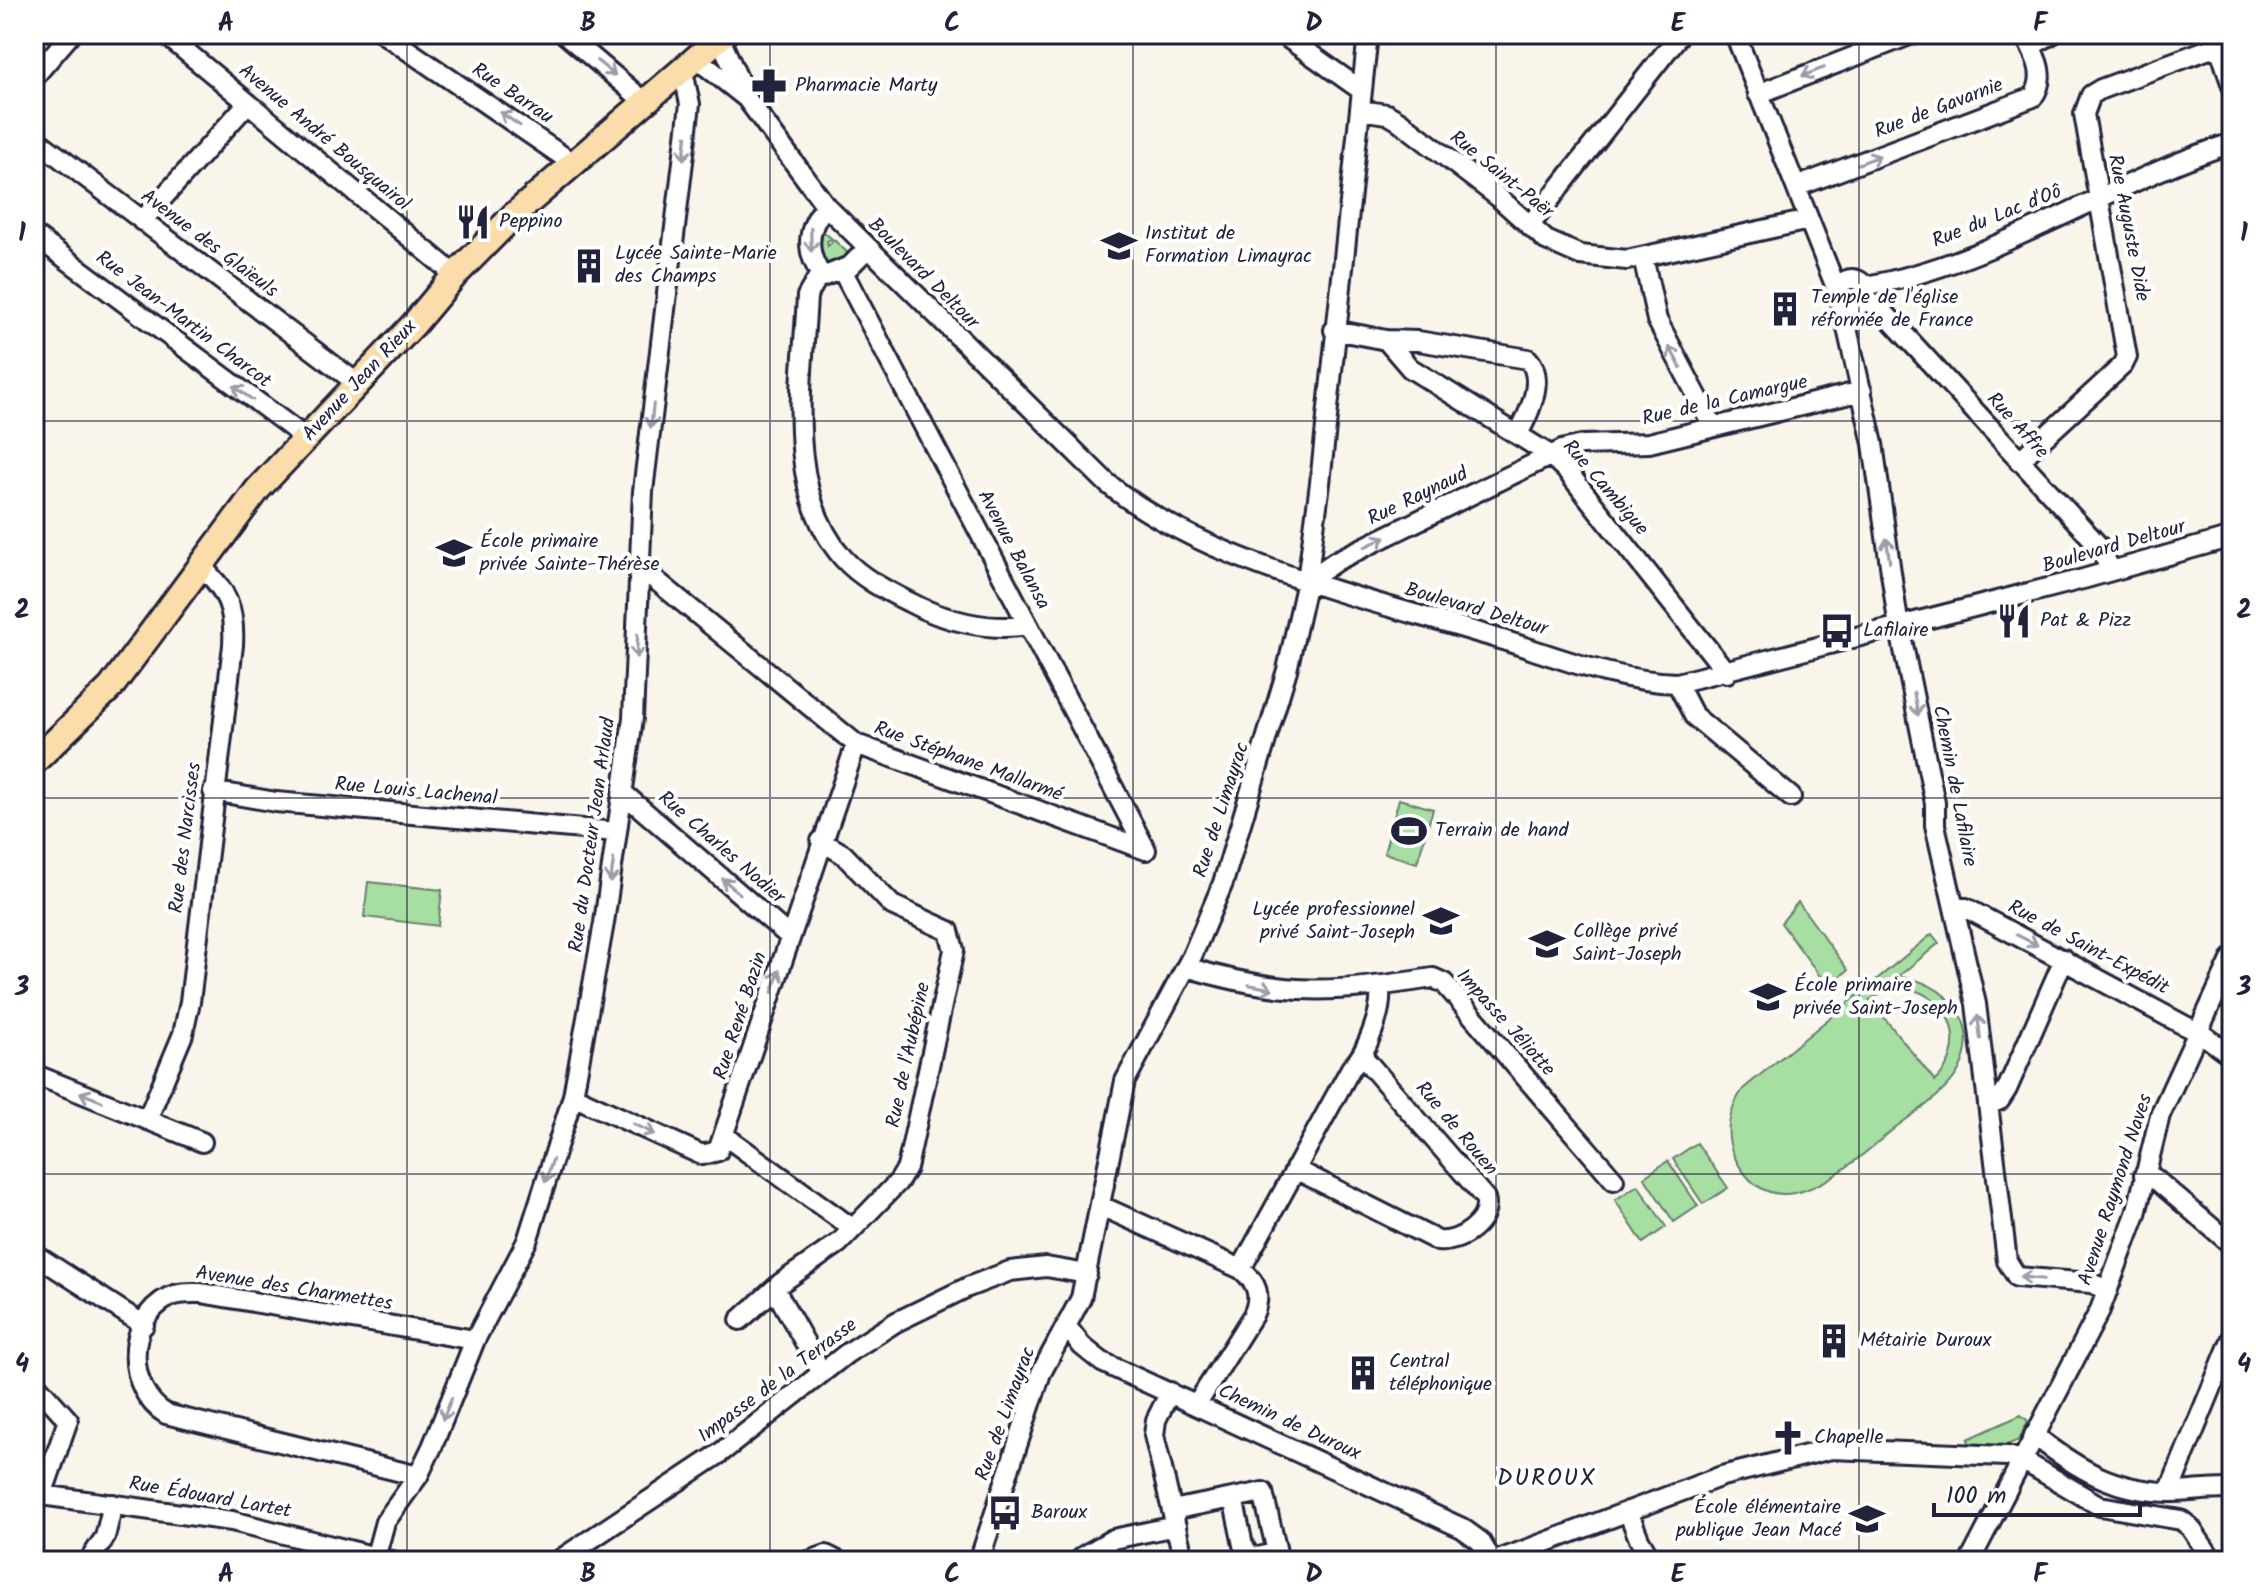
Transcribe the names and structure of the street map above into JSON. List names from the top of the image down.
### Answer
{
  "streets": {
    "main road": ["Avenue Jean Rieux"],
    "street": [
      "Rue Barrau",
      "Rue de Gavarnie",
      "Avenue André Bousquairol",
      "Rue Saint-Paër",
      "Rue du Lac d'Oô",
      "Rue Auguste Dide",
      "Avenue des Glaïeuls",
      "Boulevard Deltour",
      "Rue Jean-Martin Charcot",
      "Rue de la Camargue",
      "Rue Affre",
      "Rue Cambigue",
      "Rue Raynaud",
      "Avenue Balansa",
      "Rue Stéphane Mallarmé",
      "Chemin de Lafilaire",
      "Rue Louis Lachenal",
      "Rue de Limayrac",
      "Rue du Docteur Jean Arlaud",
      "Rue des Narcisses",
      "Rue Charles Nodier",
      "Rue de Saint-Expédit",
      "Rue René Bazin",
      "Impasse Jéliotte",
      "Rue de l'Aubépine",
      "Rue de Rouen",
      "Avenue Raymond Naves",
      "Avenue des Charmettes",
      "Impasse de la Terrasse",
      "Chemin de Duroux",
      "Rue Édouard Lartet"
    ]
  },
  "crossings": [
    ["Rue Barrau", "Avenue Jean Rieux"],
    ["Avenue André Bousquairol", "Avenue Jean Rieux"],
    ["Rue Saint-Paër", "Rue de Limayrac"],
    ["Rue du Lac d'Oô", "Rue Auguste Dide"],
    ["Rue du Lac d'Oô", "Rue Affre"],
    ["Rue du Lac d'Oô", "Chemin de Lafilaire"],
    ["Rue Auguste Dide", "Rue Affre"],
    ["Avenue des Glaïeuls", "Avenue Jean Rieux"],
    ["Boulevard Deltour", "Avenue Jean Rieux"],
    ["Boulevard Deltour", "Rue Affre"],
    ["Boulevard Deltour", "Rue Cambigue"],
    ["Boulevard Deltour", "Rue Raynaud"],
    ["Boulevard Deltour", "Chemin de Lafilaire"],
    ["Boulevard Deltour", "Rue de Limayrac"],
    ["Boulevard Deltour", "Rue du Docteur Jean Arlaud"],
    ["Rue Jean-Martin Charcot", "Avenue Jean Rieux"],
    ["Avenue Jean Rieux", "Rue du Docteur Jean Arlaud"],
    ["Avenue Jean Rieux", "Rue des Narcisses"],
    ["Rue de la Camargue", "Rue Cambigue"],
    ["Rue de la Camargue", "Rue Raynaud"],
    ["Rue de la Camargue", "Chemin de Lafilaire"],
    ["Rue Affre", "Chemin de Lafilaire"],
    ["Rue Cambigue", "Rue Raynaud"],
    ["Rue Raynaud", "Rue de Limayrac"],
    ["Avenue Balansa", "Rue Stéphane Mallarmé"],
    ["Rue Stéphane Mallarmé", "Rue du Docteur Jean Arlaud"],
    ["Rue Stéphane Mallarmé", "Rue René Bazin"],
    ["Chemin de Lafilaire", "Rue de Saint-Expédit"],
    ["Chemin de Lafilaire", "Avenue Raymond Naves"],
    ["Rue Louis Lachenal", "Rue du Docteur Jean Arlaud"],
    ["Rue Louis Lachenal", "Rue des Narcisses"],
    ["Rue de Limayrac", "Impasse Jéliotte"],
    ["Rue de Limayrac", "Impasse de la Terrasse"],
    ["Rue de Limayrac", "Chemin de Duroux"],
    ["Rue du Docteur Jean Arlaud", "Rue Charles Nodier"],
    ["Rue du Docteur Jean Arlaud", "Avenue des Charmettes"],
    ["Rue du Docteur Jean Arlaud", "Rue Édouard Lartet"],
    ["Rue Charles Nodier", "Rue René Bazin"],
    ["Rue de Saint-Expédit", "Avenue Raymond Naves"],
    ["Rue René Bazin", "Rue de l'Aubépine"],
    ["Avenue Raymond Naves", "Chemin de Duroux"]
  ],
  "one_way": [
    "Rue Jean-Martin Charcot",
    "Rue Raynaud",
    "Rue du Docteur Jean Arlaud",
    "Rue Charles Nodier",
    "Rue de Saint-Expédit",
    "Rue René Bazin",
    "Impasse Jéliotte"
  ],
  "districts": ["DUROUX"],
  "places": {
    "pharmacy": ["Pharmacie Marty"],
    "restaurant": ["Peppino", "Pat & Pizz"],
    "school or university": [
      "Institut de Formation Limayrac",
      "École primaire privée Sainte-Thérèse",
      "Lycée professionnel privé Saint-Joseph",
      "Collège privé Saint-Joseph",
      "École primaire privée Saint-Joseph",
      "École élémentaire publique Jean Macé"
    ],
    "building": [
      "Lycée Sainte-Marie des Champs",
      "Temple de l'église réformée de France",
      "Métairie Duroux",
      "Central téléphonique"
    ],
    "bus stop": ["Lafilaire", "Baroux"],
    "sports": ["Terrain de hand"],
    "church": ["Chapelle"]
  },
  "scale_bar": "100 m",
  "grid": {
    "columns": [
      "A",
      "B",
      "C",
      "D",
      "E",
      "F"
    ],
    "rows": [
      "1",
      "2",
      "3",
      "4"
    ]
  }
}
